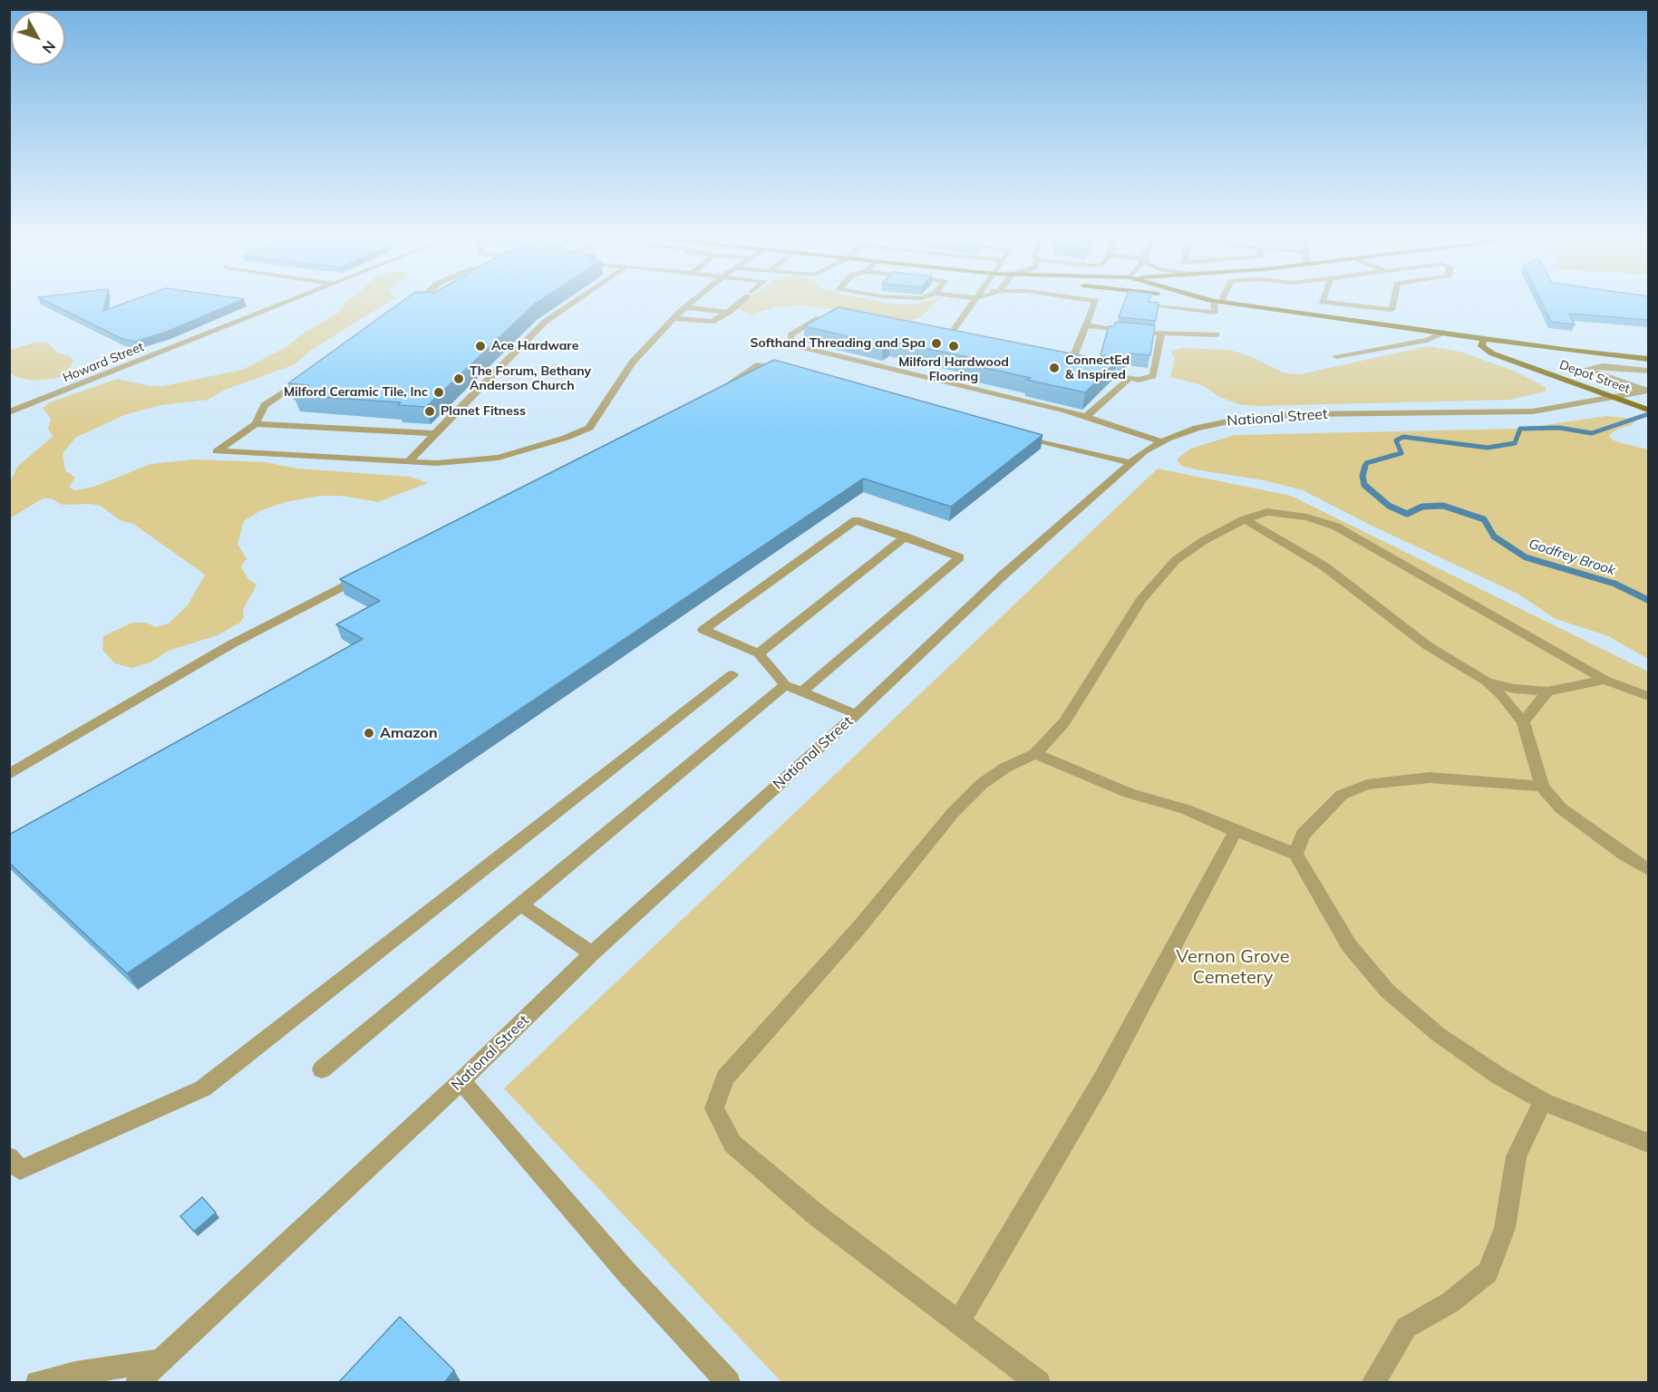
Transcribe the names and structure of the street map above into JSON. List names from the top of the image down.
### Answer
{
  "streets": {
    "main road": ["Depot Street"],
    "street": ["Howard Street", "National Street"]
  },
  "crossings": [
    ["Depot Street", "National Street"]
  ],
  "water": ["Godfrey Brook"],
  "parks": ["Vernon Grove Cemetery"],
  "places": [
    "Softhand Threading and Spa",
    "Ace Hardware",
    "Milford Hardwood Flooring",
    "ConnectEd & Inspired",
    "The Forum, Bethany Anderson Church",
    "Milford Ceramic Tile, Inc",
    "Planet Fitness",
    "Amazon"
  ],
  "north": "bottom right"
}
